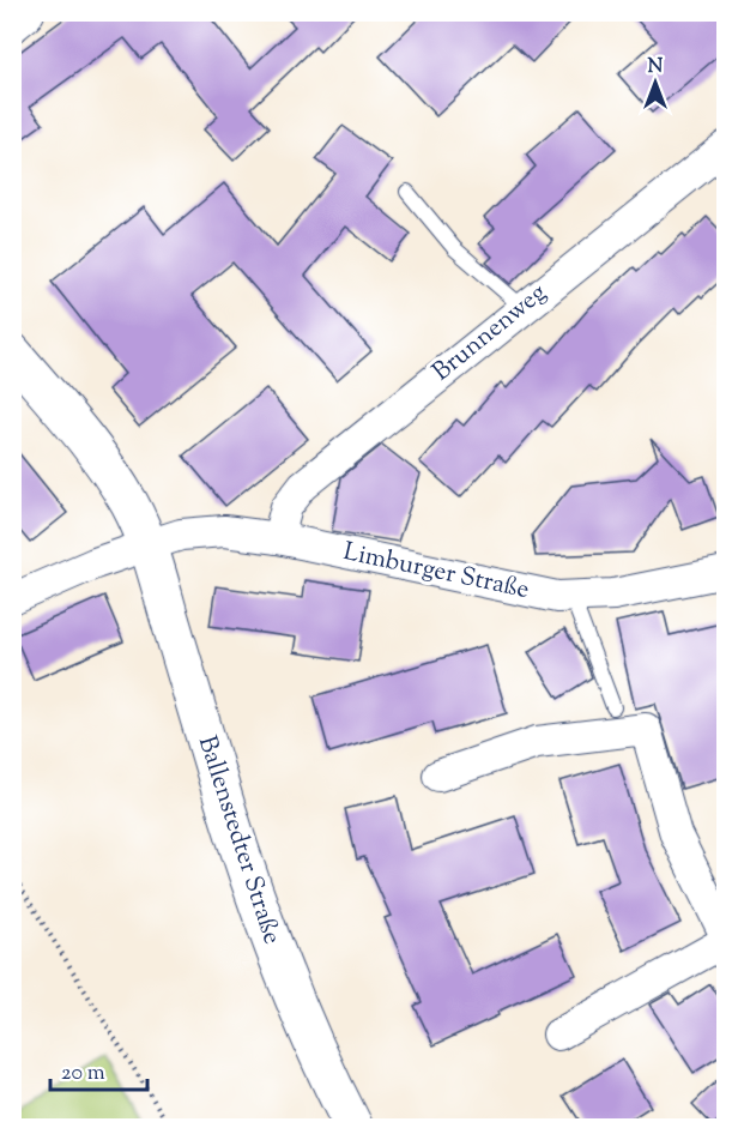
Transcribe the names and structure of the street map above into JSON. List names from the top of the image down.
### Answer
{
  "streets": {
    "street": ["Brunnenweg", "Limburger Straße", "Ballenstedter Straße"]
  },
  "crossings": [
    ["Brunnenweg", "Limburger Straße"],
    ["Limburger Straße", "Ballenstedter Straße"]
  ],
  "scale_bar": "20 m",
  "north": "top"
}
